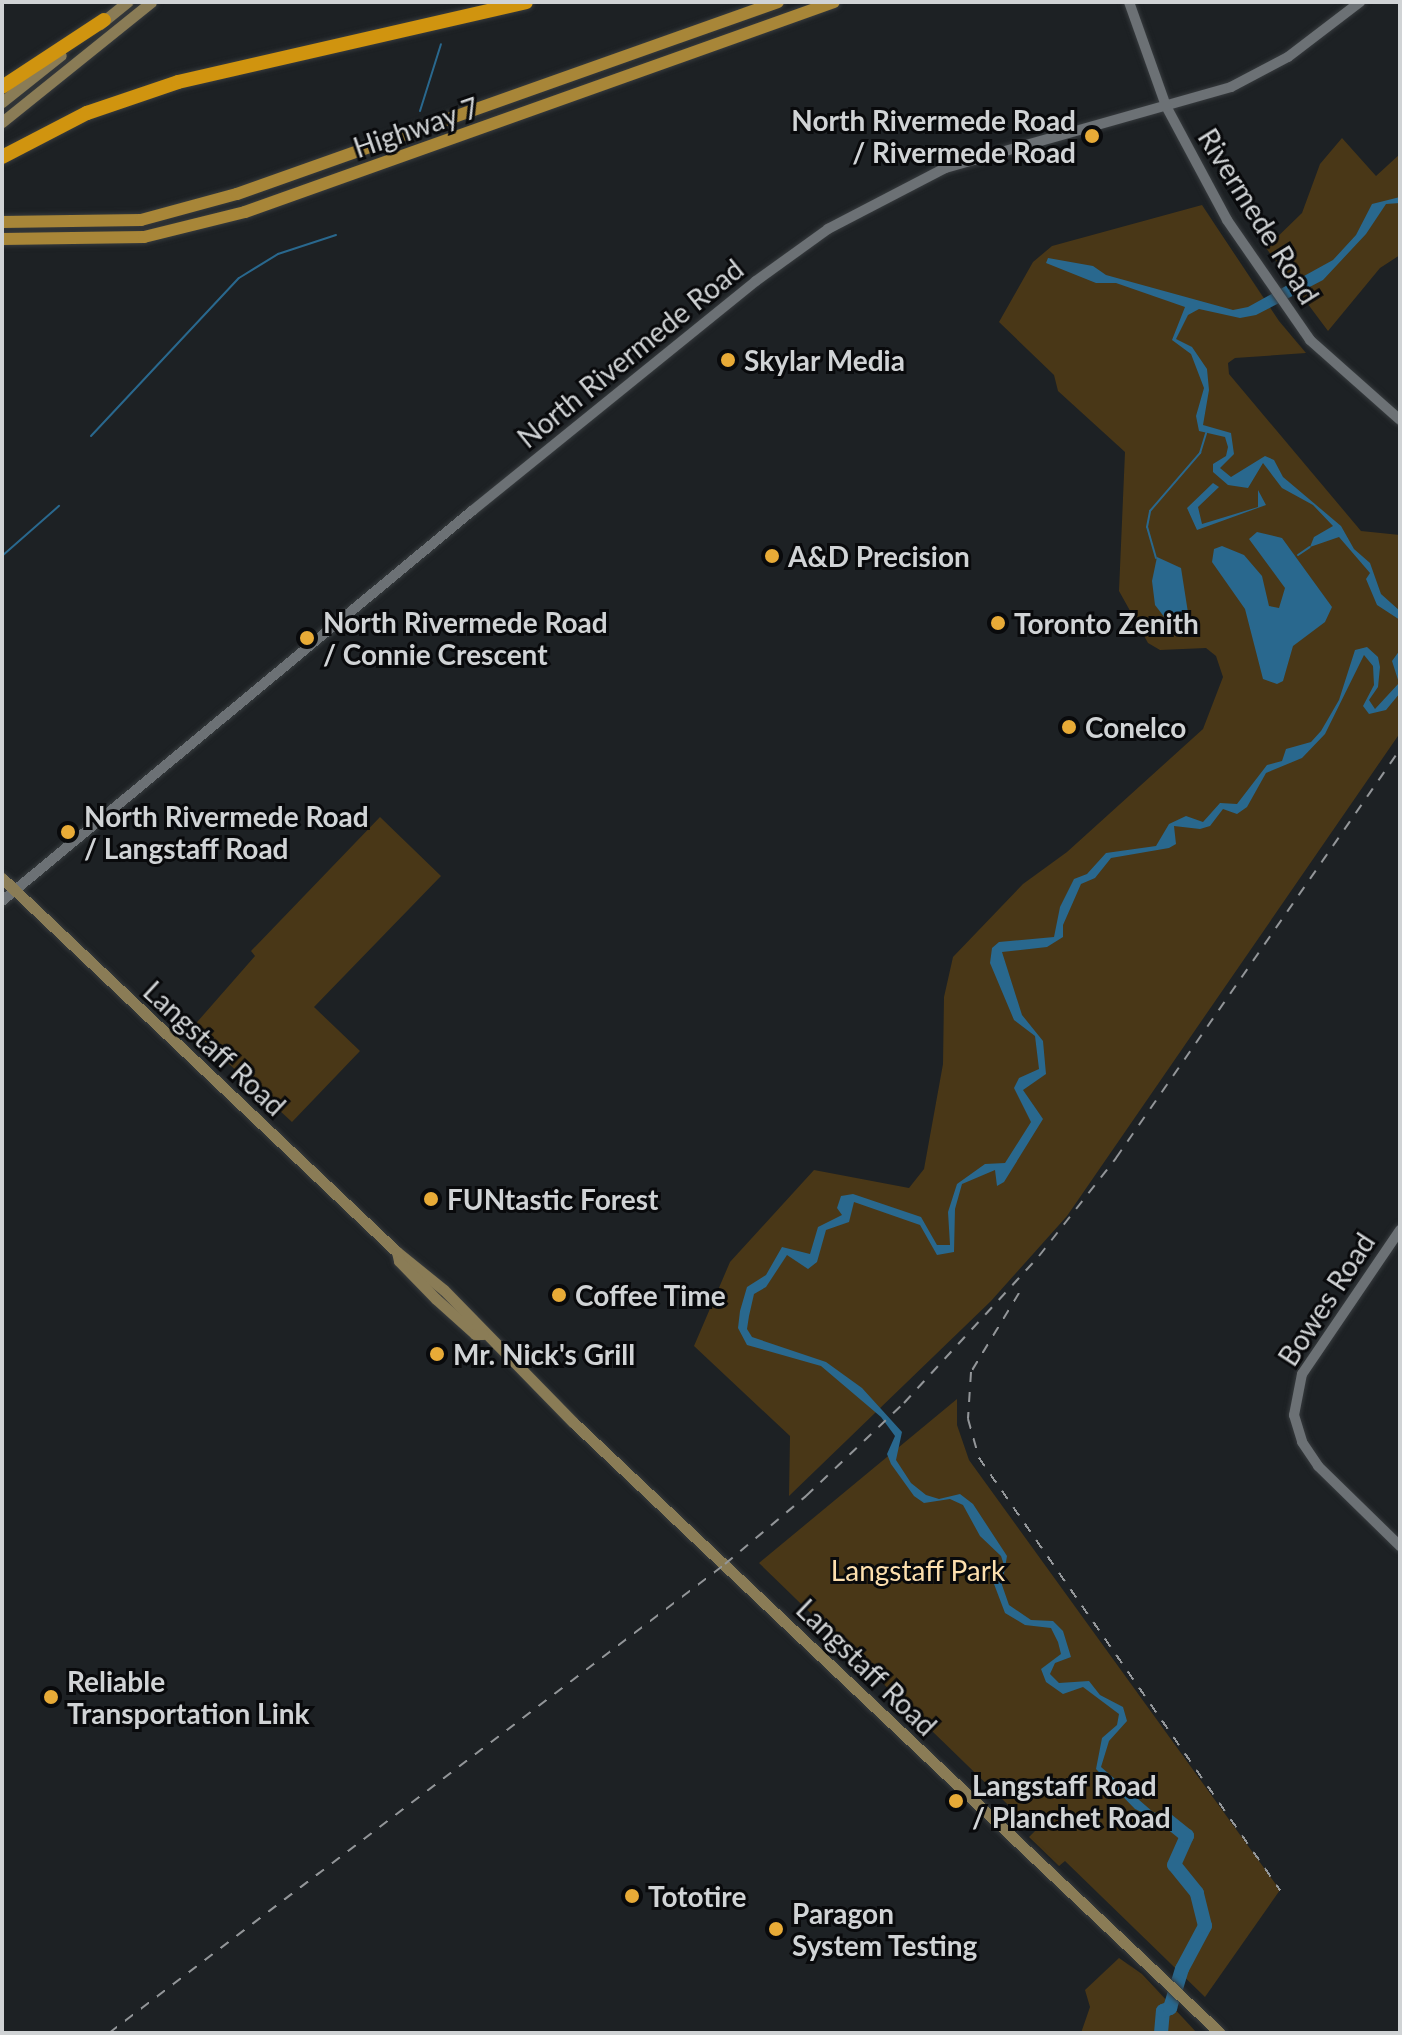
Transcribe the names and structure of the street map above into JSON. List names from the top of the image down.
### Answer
{
  "streets": {
    "main road": ["Highway 7", "Langstaff Road"],
    "street": ["Rivermede Road", "North Rivermede Road", "Bowes Road"]
  },
  "crossings": [
    ["Rivermede Road", "North Rivermede Road"],
    ["North Rivermede Road", "Langstaff Road"]
  ],
  "parks": ["Langstaff Park"],
  "places": [
    "North Rivermede Road / Rivermede Road",
    "Skylar Media",
    "A&D Precision",
    "Toronto Zenith",
    "North Rivermede Road / Connie Crescent",
    "Conelco",
    "North Rivermede Road / Langstaff Road",
    "FUNtastic Forest",
    "Coffee Time",
    "Mr. Nick's Grill",
    "Reliable Transportation Link",
    "Langstaff Road / Planchet Road",
    "Tototire",
    "Paragon System Testing"
  ]
}
